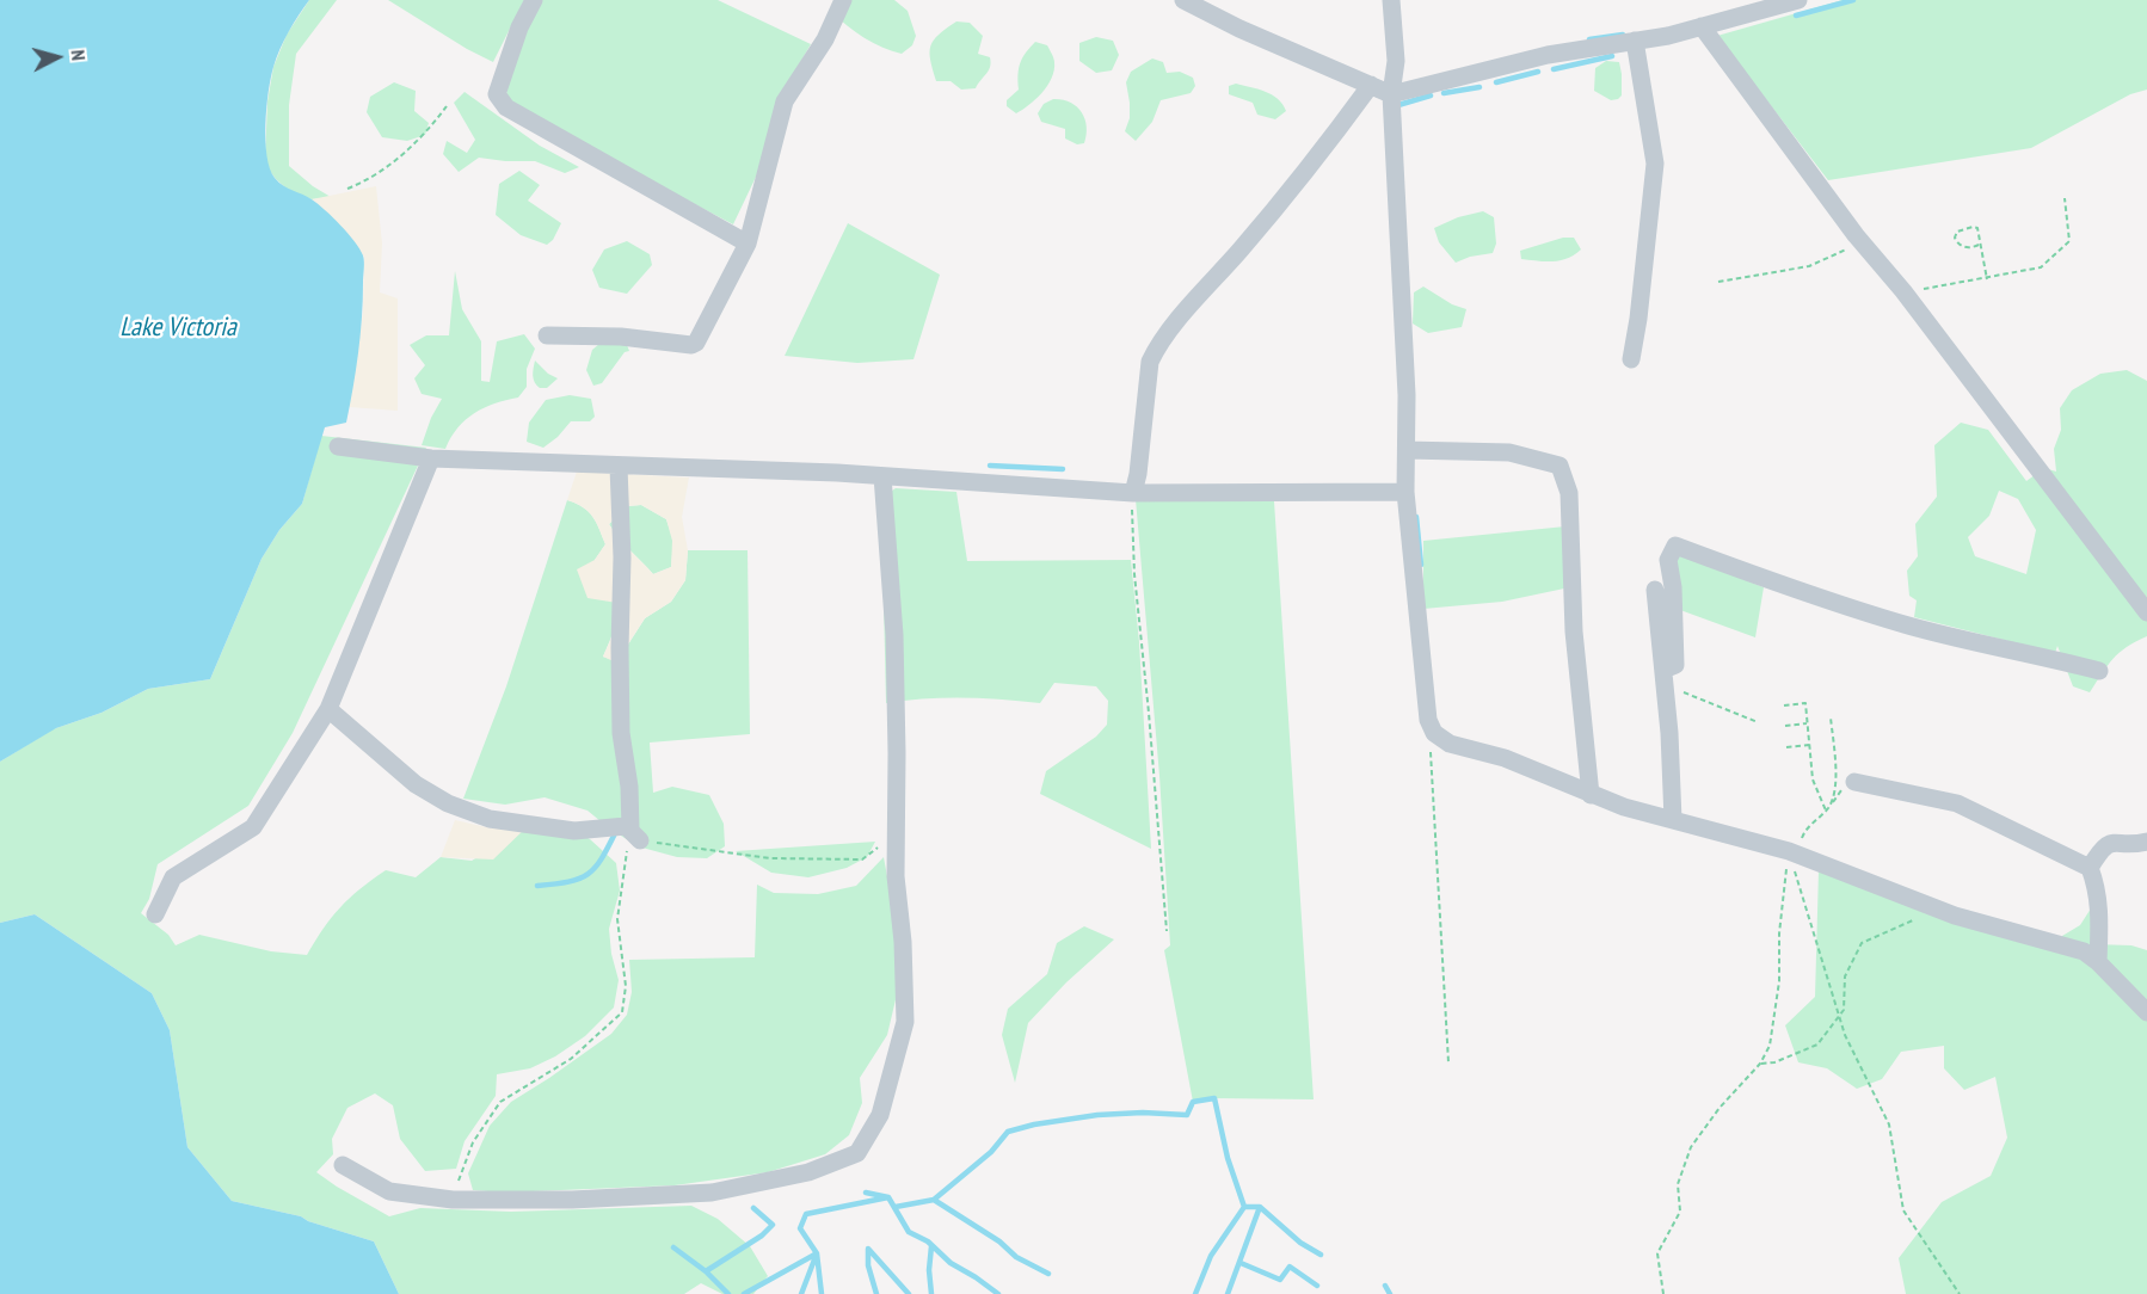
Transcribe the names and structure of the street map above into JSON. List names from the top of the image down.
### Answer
{
  "water": ["Lake Victoria"],
  "north": "right"
}
